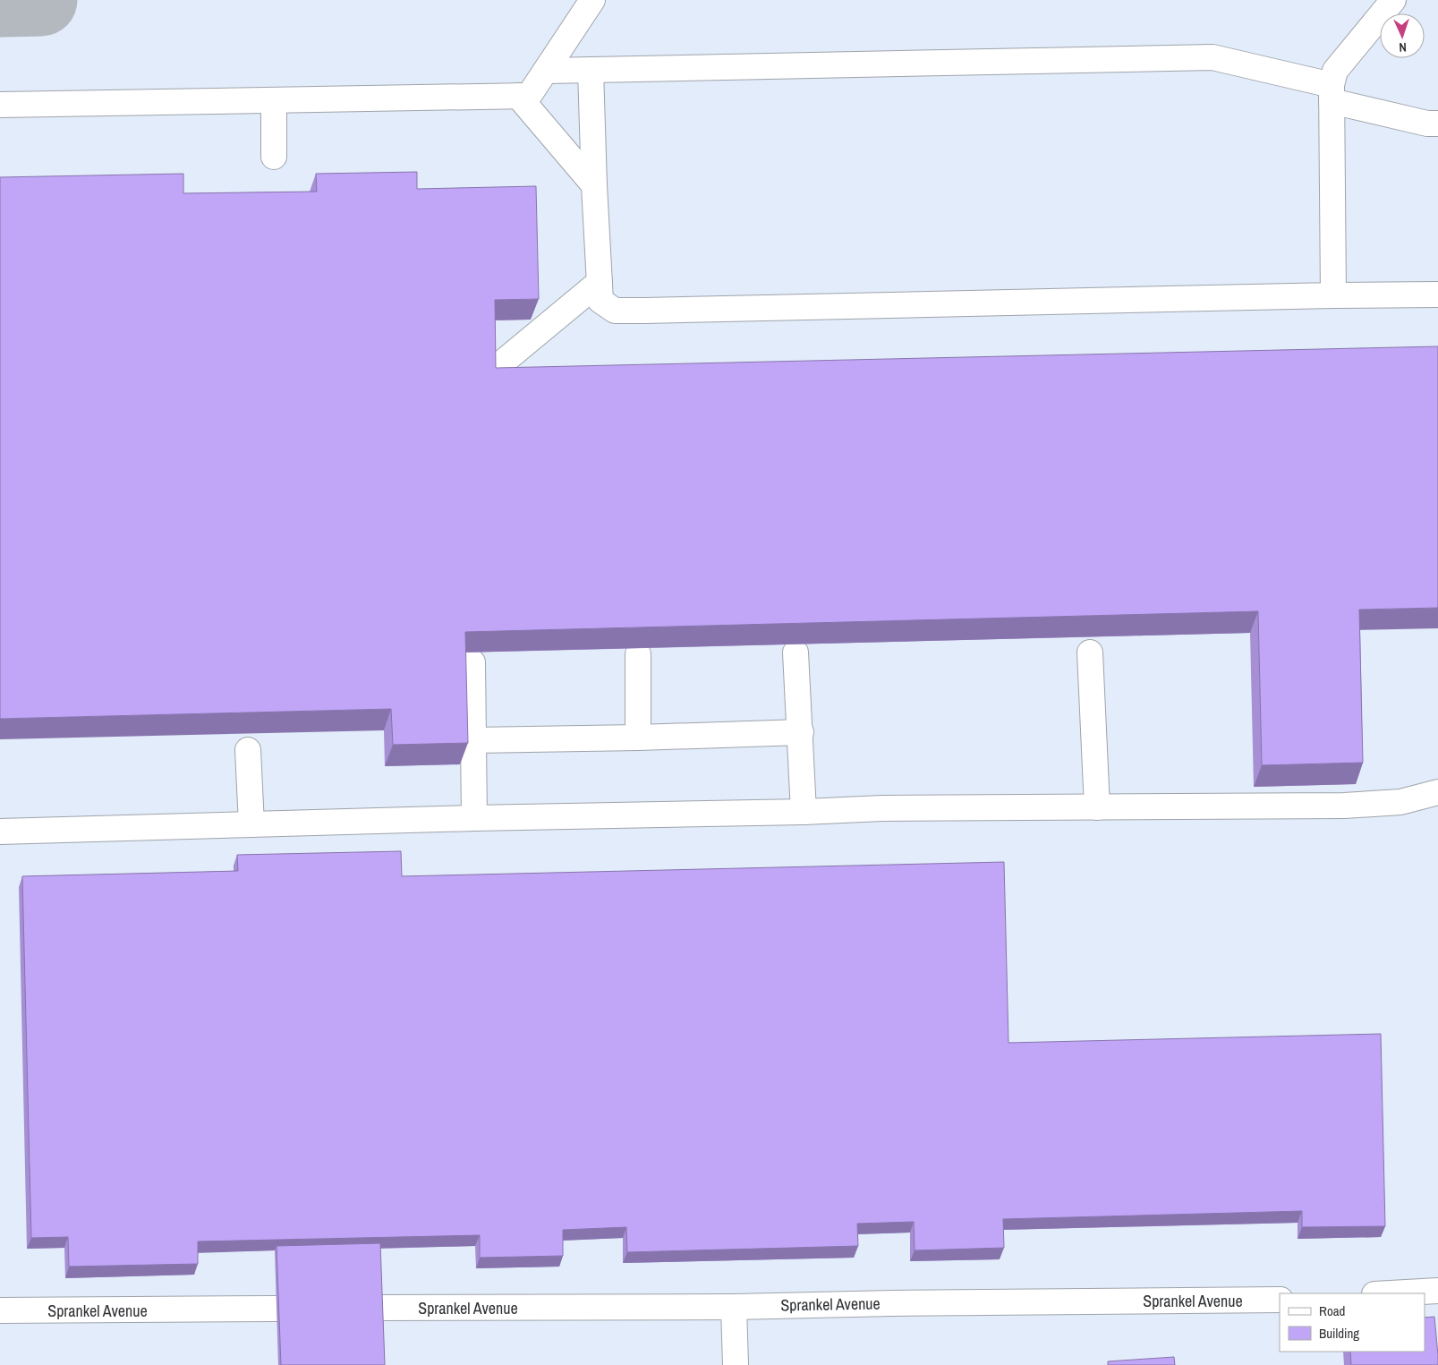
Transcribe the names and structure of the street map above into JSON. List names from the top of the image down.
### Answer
{
  "streets": {
    "street": ["Sprankel Avenue"]
  },
  "legend": ["Road", "Building"],
  "north": "bottom"
}
